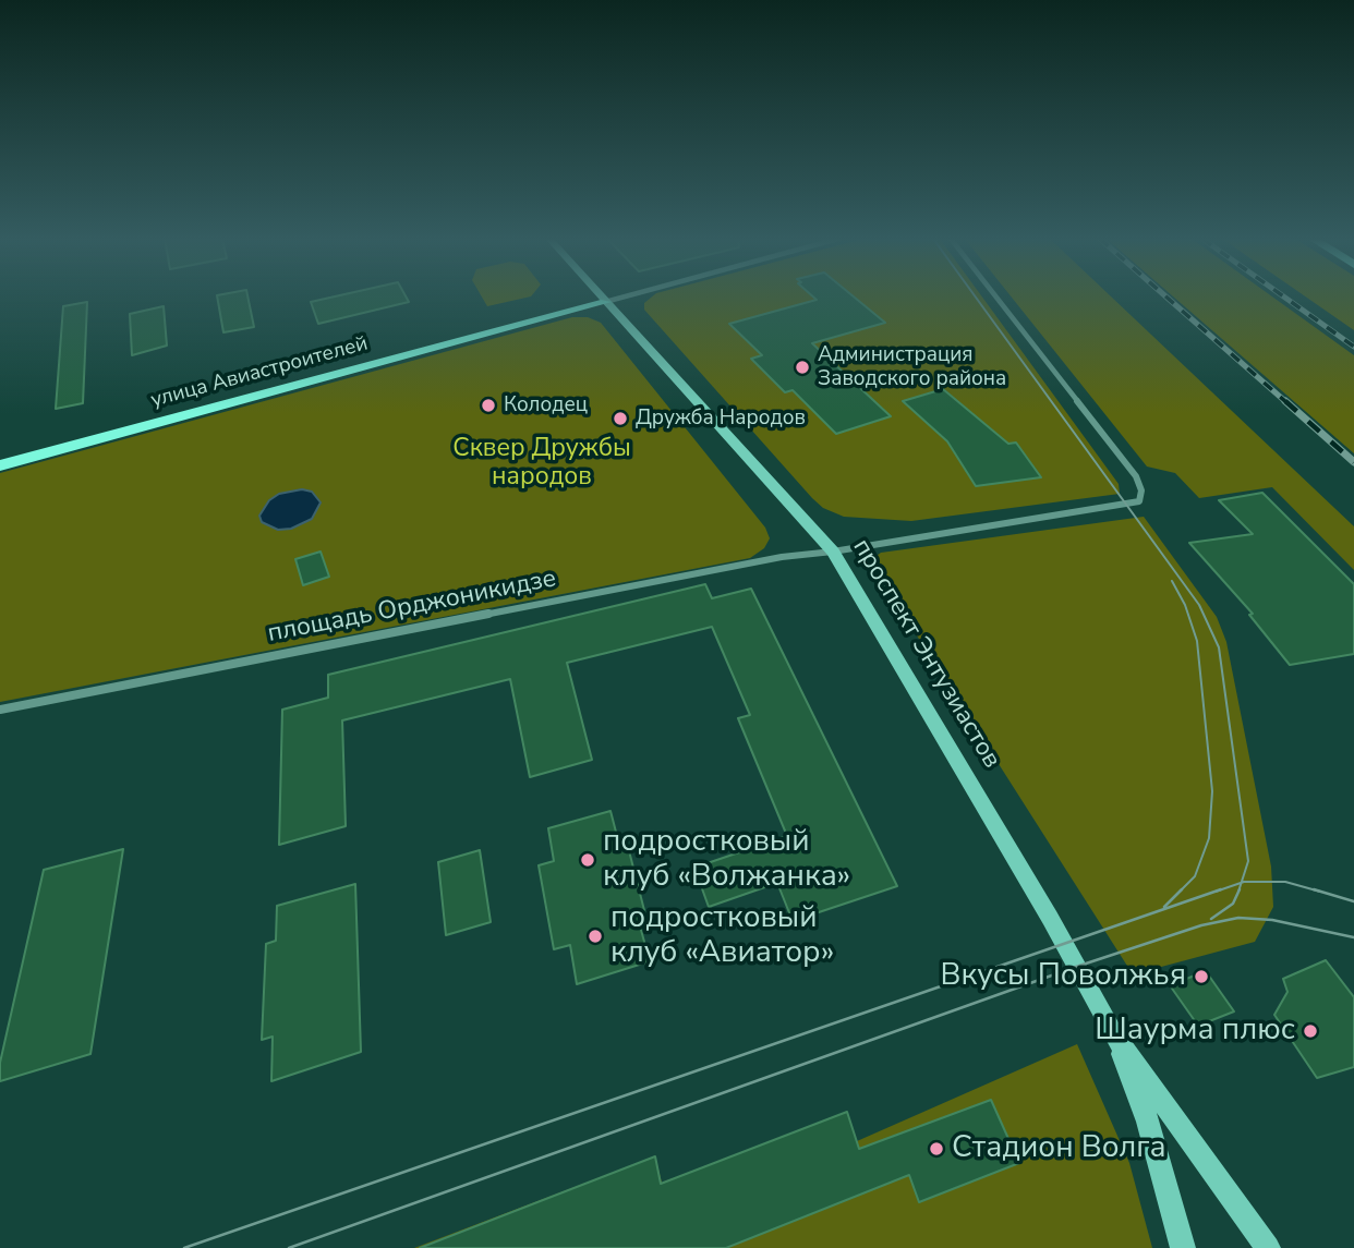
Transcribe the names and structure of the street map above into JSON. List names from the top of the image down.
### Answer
{
  "streets": {
    "main road": ["улица Авиастроителей", "проспект Энтузиастов"],
    "street": ["площадь Орджоникидзе"]
  },
  "crossings": [
    ["улица Авиастроителей", "проспект Энтузиастов"],
    ["площадь Орджоникидзе", "проспект Энтузиастов"]
  ],
  "parks": ["Сквер Дружбы народов"],
  "places": [
    "Администрация Заводского района",
    "Колодец",
    "Дружба Народов",
    "подростковый клуб «Волжанка»",
    "подростковый клуб «Авиатор»",
    "Вкусы Поволжья",
    "Шаурма плюс",
    "Стадион Волга"
  ]
}
